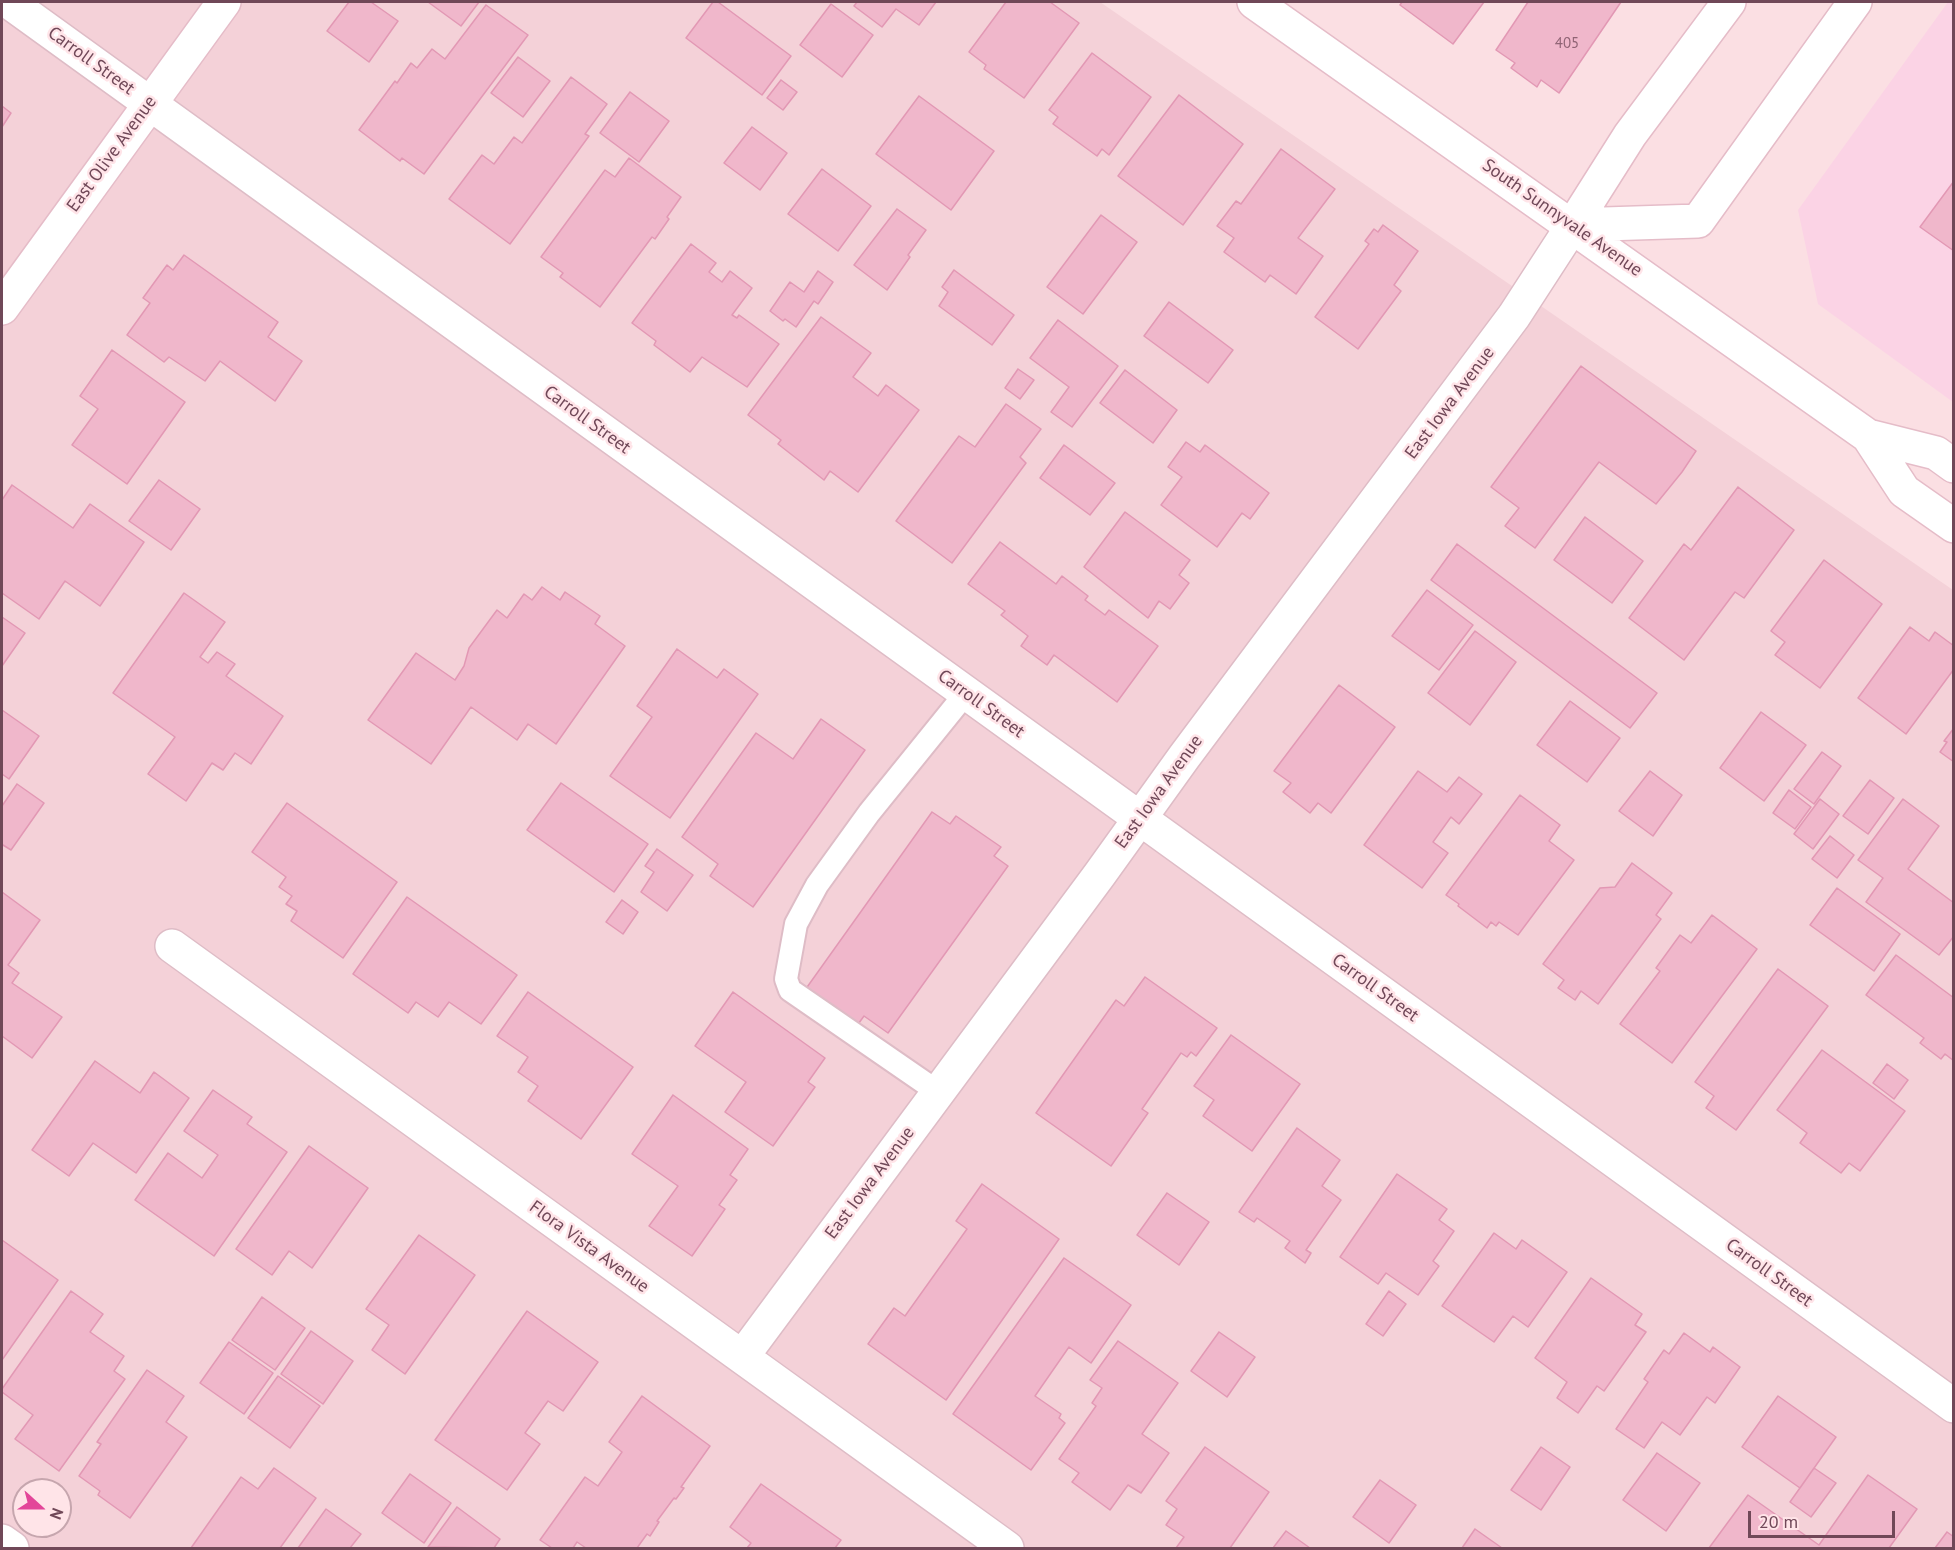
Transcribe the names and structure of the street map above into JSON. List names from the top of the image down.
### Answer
{
  "streets": {
    "street": [
      "Carroll Street",
      "East Olive Avenue",
      "South Sunnyvale Avenue",
      "East Iowa Avenue",
      "Flora Vista Avenue"
    ]
  },
  "crossings": [
    ["Carroll Street", "East Olive Avenue"],
    ["Carroll Street", "East Iowa Avenue"],
    ["South Sunnyvale Avenue", "East Iowa Avenue"],
    ["East Iowa Avenue", "Flora Vista Avenue"]
  ],
  "house_numbers": ["405"],
  "scale_bar": "20 m",
  "north": "right"
}
